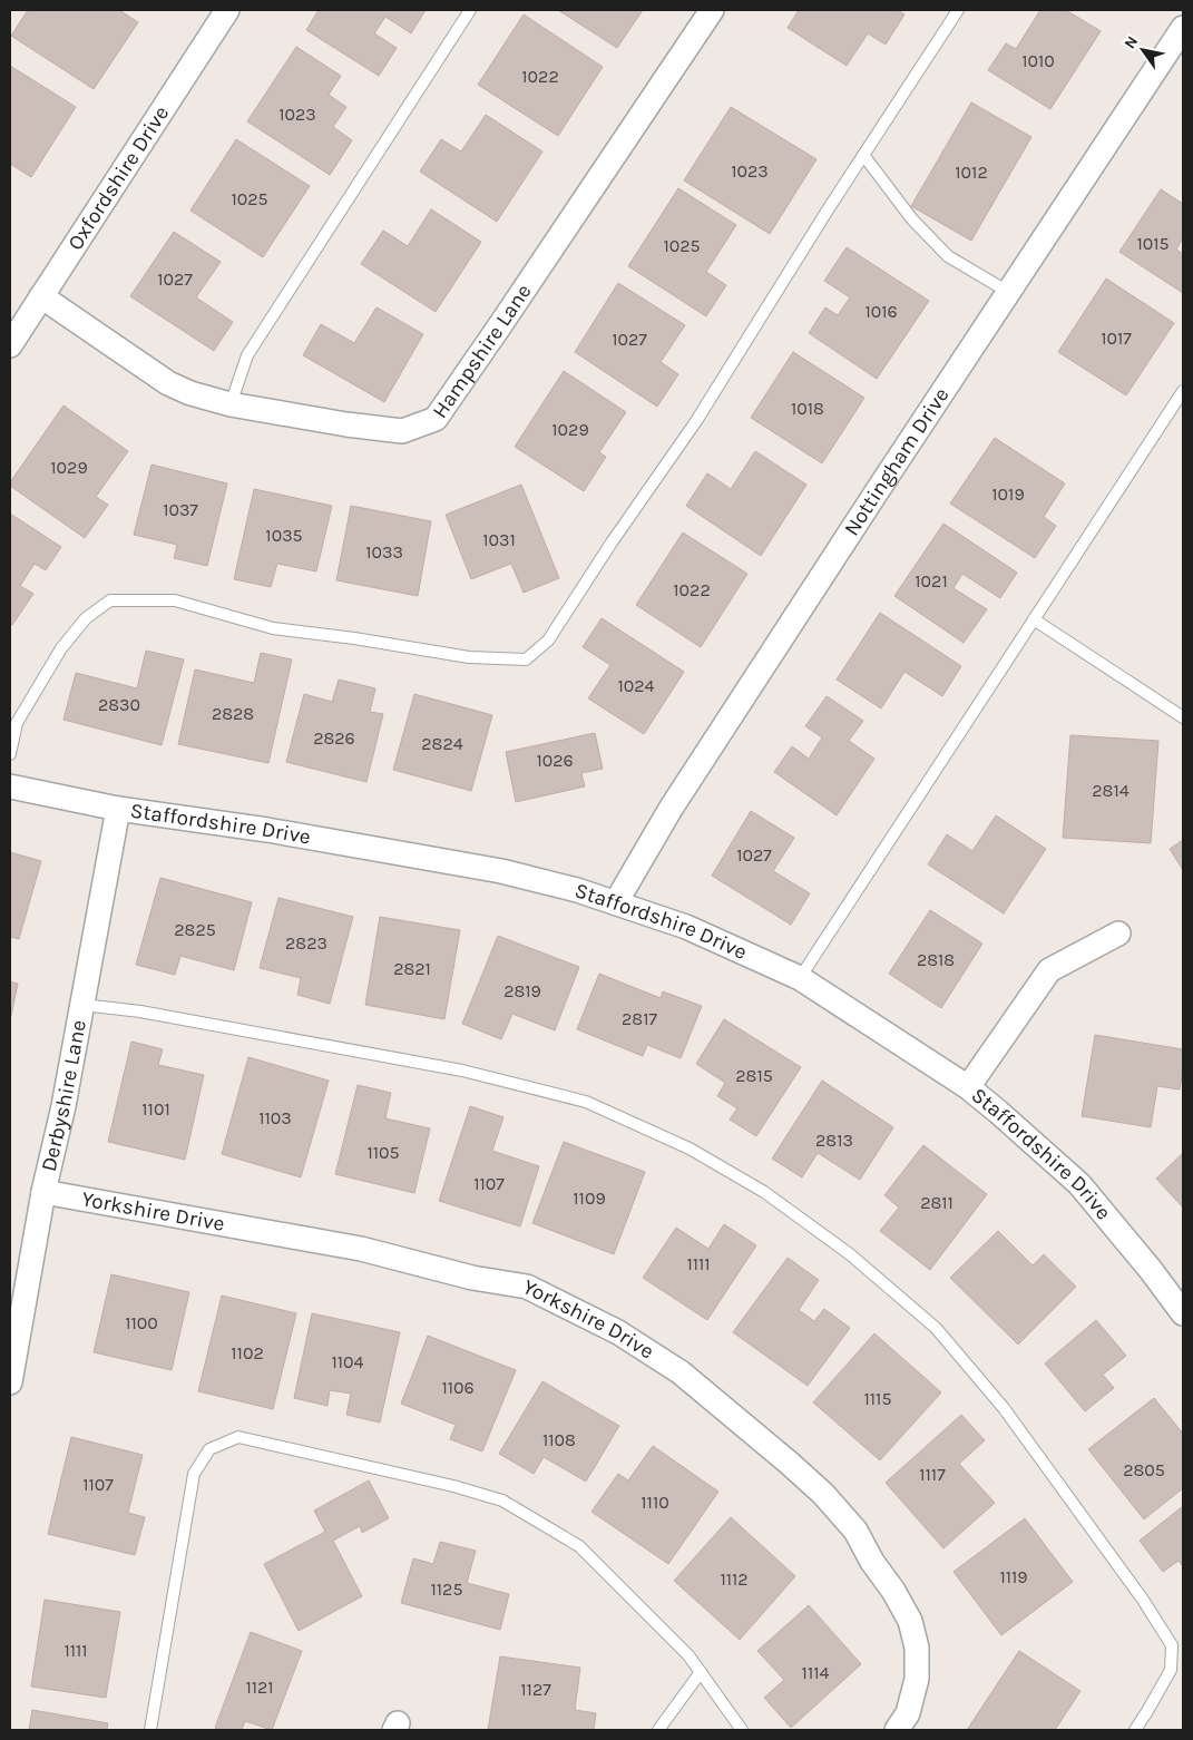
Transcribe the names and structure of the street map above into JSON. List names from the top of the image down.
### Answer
{
  "streets": {
    "street": [
      "Oxfordshire Drive",
      "Hampshire Lane",
      "Nottingham Drive",
      "Staffordshire Drive",
      "Derbyshire Lane",
      "Yorkshire Drive"
    ]
  },
  "crossings": [
    ["Oxfordshire Drive", "Hampshire Lane"],
    ["Nottingham Drive", "Staffordshire Drive"],
    ["Staffordshire Drive", "Derbyshire Lane"],
    ["Derbyshire Lane", "Yorkshire Drive"]
  ],
  "house_numbers": [
    "1010",
    "1022",
    "1023",
    "1023",
    "1012",
    "1025",
    "1015",
    "1025",
    "1027",
    "1016",
    "1017",
    "1027",
    "1018",
    "1029",
    "1029",
    "1019",
    "1037",
    "1035",
    "1031",
    "1033",
    "1021",
    "1022",
    "1024",
    "2830",
    "2828",
    "2826",
    "2824",
    "1026",
    "2814",
    "1027",
    "2825",
    "2823",
    "2818",
    "2821",
    "2819",
    "2817",
    "2815",
    "1101",
    "1103",
    "2813",
    "1105",
    "1107",
    "1109",
    "2811",
    "1111",
    "1100",
    "1102",
    "1104",
    "1106",
    "1115",
    "1108",
    "2805",
    "1117",
    "1107",
    "1110",
    "1119",
    "1112",
    "1125",
    "1111",
    "1114",
    "1121",
    "1127"
  ],
  "north": "top left"
}
